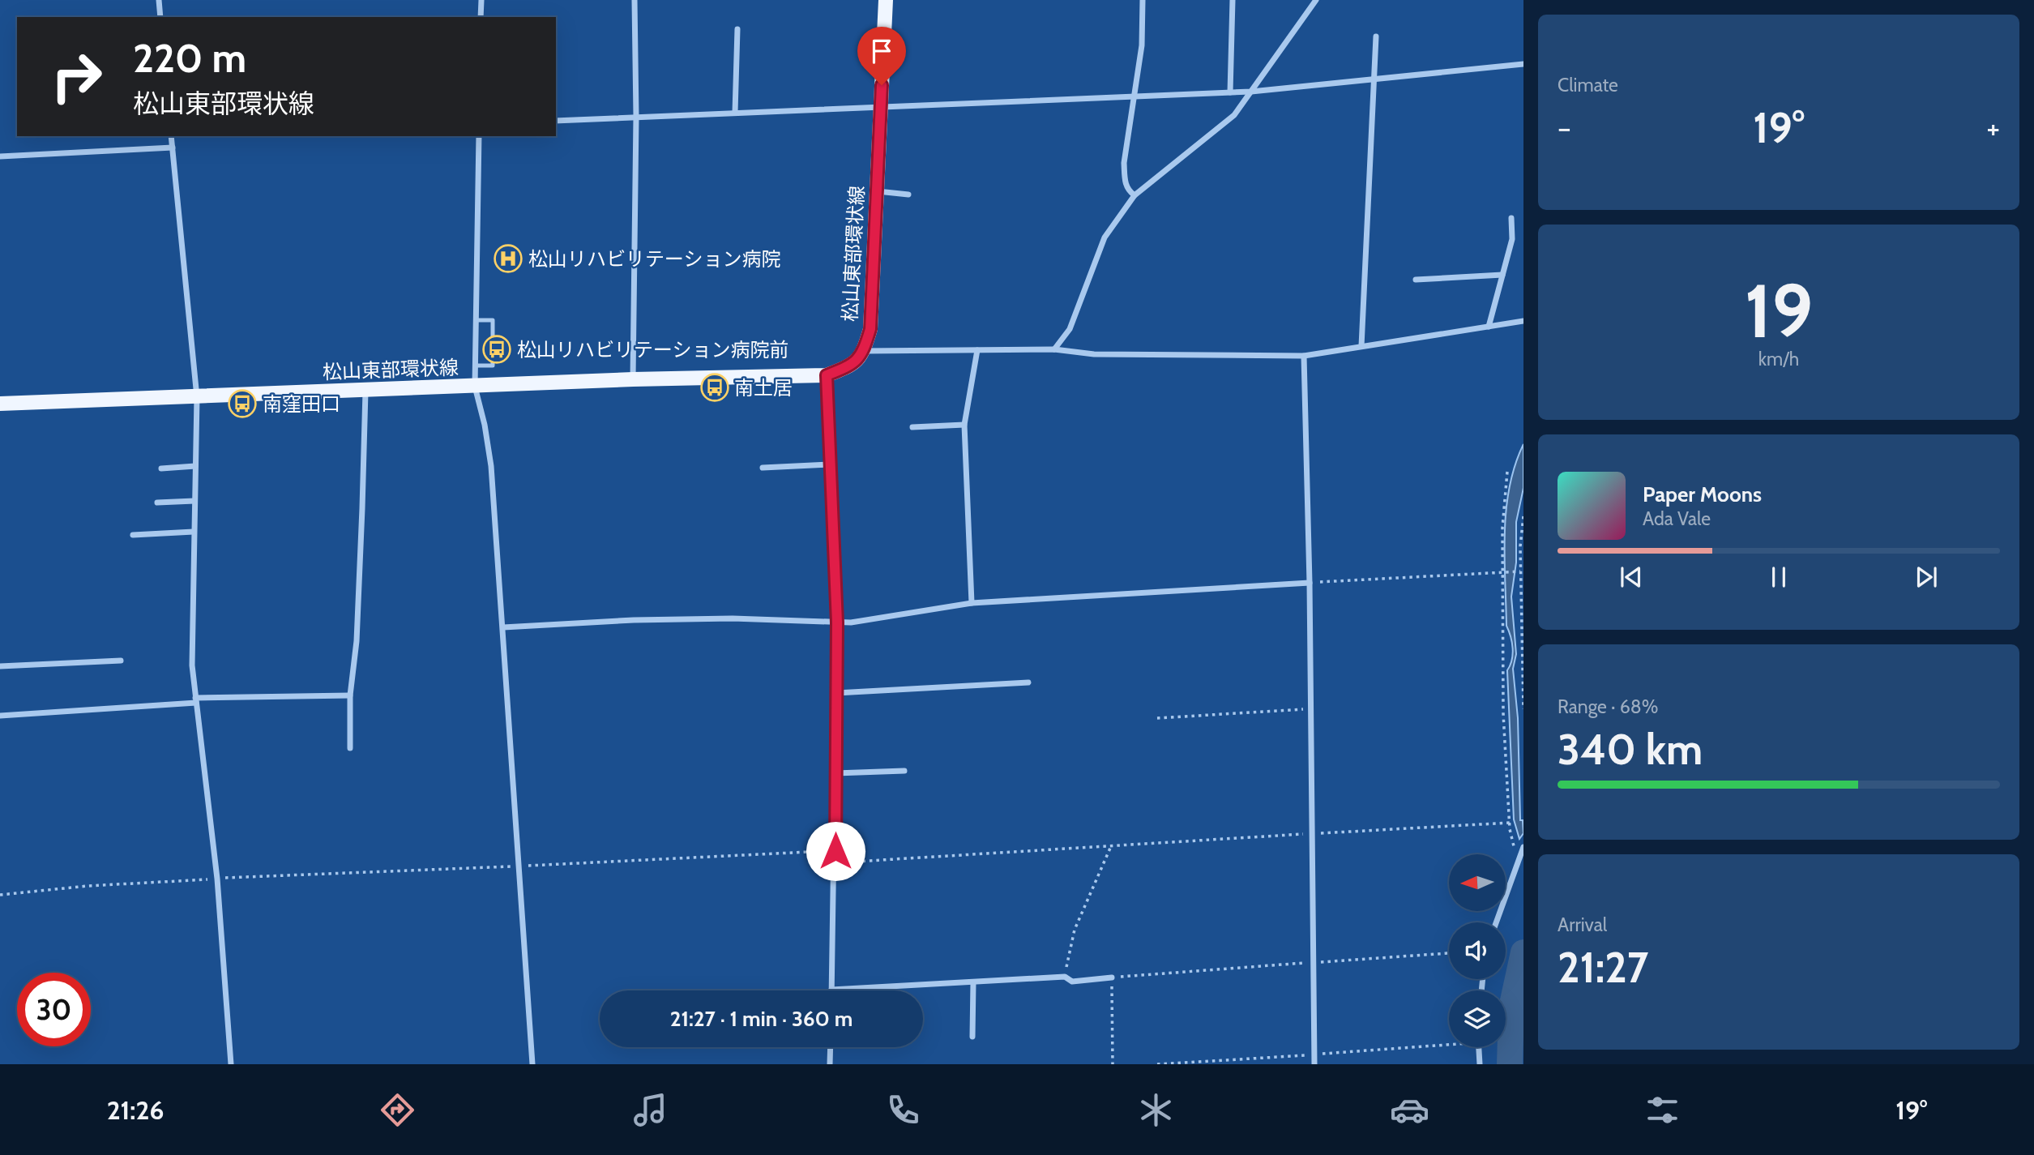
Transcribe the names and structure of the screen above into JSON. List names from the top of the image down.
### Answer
{
  "streets": {
    "main road": ["松山東部環状線"]
  },
  "places": {
    "hospital": ["松山リハビリテーション病院"],
    "bus stop": ["松山リハビリテーション病院前", "南土居", "南窪田口"]
  },
  "north": "left",
  "page": {
    "tile": [
      "Climate",
      ["19", "km/h"],
      ["Range · 68%", "340 km"],
      ["Arrival", "21:27"]
    ],
    "turn": ["220 m", "松山東部環状線"],
    "heat": ["−", "19°", "+"],
    "song": ["Paper Moons", "Ada Vale"],
    "limit": "30",
    "trip": "21:27 · 1 min · 360 m",
    "tabs": ["21:26", "19°"]
  }
}
